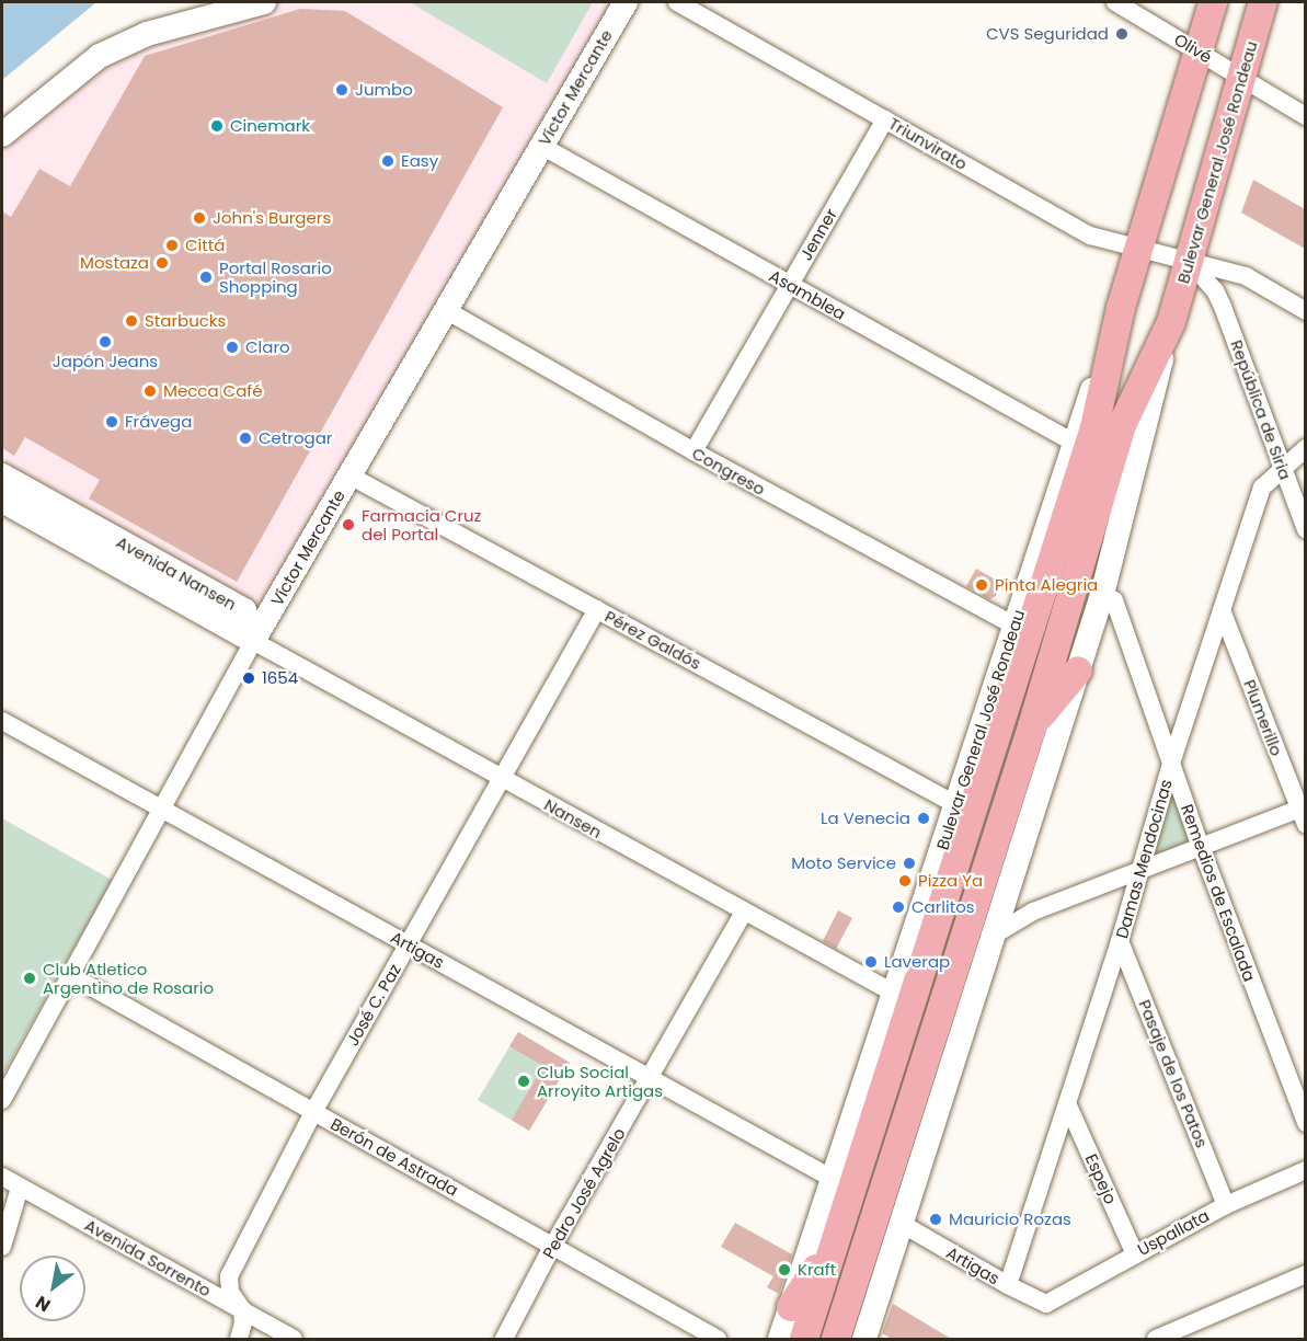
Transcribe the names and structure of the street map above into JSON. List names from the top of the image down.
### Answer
{
  "streets": {
    "main road": ["Víctor Mercante", "Bulevar General José Rondeau", "Avenida Nansen"],
    "street": [
      "Olivé",
      "Triunvirato",
      "Jenner",
      "Asamblea",
      "República de Siria",
      "Congreso",
      "Pérez Galdós",
      "Plumerillo",
      "Nansen",
      "Damas Mendocinas",
      "Remedios de Escalada",
      "Artigas",
      "José C. Paz",
      "Pasaje de los Patos",
      "Berón de Astrada",
      "Espejo",
      "Pedro José Agrelo",
      "Uspallata",
      "Avenida Sorrento"
    ]
  },
  "crossings": [
    ["Olivé", "Bulevar General José Rondeau"],
    ["Víctor Mercante", "Asamblea"],
    ["Víctor Mercante", "Congreso"],
    ["Víctor Mercante", "Avenida Nansen"],
    ["Víctor Mercante", "Pérez Galdós"],
    ["Víctor Mercante", "Nansen"],
    ["Víctor Mercante", "Artigas"],
    ["Víctor Mercante", "Berón de Astrada"],
    ["Triunvirato", "Bulevar General José Rondeau"],
    ["Triunvirato", "Jenner"],
    ["Triunvirato", "República de Siria"],
    ["Bulevar General José Rondeau", "Asamblea"],
    ["Bulevar General José Rondeau", "República de Siria"],
    ["Bulevar General José Rondeau", "Congreso"],
    ["Bulevar General José Rondeau", "Pérez Galdós"],
    ["Bulevar General José Rondeau", "Nansen"],
    ["Bulevar General José Rondeau", "Remedios de Escalada"],
    ["Bulevar General José Rondeau", "Artigas"],
    ["Jenner", "Asamblea"],
    ["Jenner", "Congreso"],
    ["República de Siria", "Damas Mendocinas"],
    ["Avenida Nansen", "Nansen"],
    ["Pérez Galdós", "José C. Paz"],
    ["Plumerillo", "Damas Mendocinas"],
    ["Nansen", "José C. Paz"],
    ["Nansen", "Pedro José Agrelo"],
    ["Damas Mendocinas", "Remedios de Escalada"],
    ["Damas Mendocinas", "Artigas"],
    ["Damas Mendocinas", "Pasaje de los Patos"],
    ["Damas Mendocinas", "Espejo"],
    ["Artigas", "José C. Paz"],
    ["Artigas", "Pedro José Agrelo"],
    ["Artigas", "Uspallata"],
    ["José C. Paz", "Berón de Astrada"],
    ["José C. Paz", "Avenida Sorrento"],
    ["Pasaje de los Patos", "Uspallata"],
    ["Berón de Astrada", "Pedro José Agrelo"],
    ["Espejo", "Uspallata"]
  ],
  "places": [
    "CVS Seguridad",
    "Jumbo",
    "Cinemark",
    "Easy",
    "John's Burgers",
    "Cittá",
    "Mostaza",
    "Portal Rosario Shopping",
    "Starbucks",
    "Japón Jeans",
    "Claro",
    "Mecca Café",
    "Frávega",
    "Cetrogar",
    "Farmacia Cruz del Portal",
    "Pinta Alegria",
    "1654",
    "La Venecia",
    "Moto Service",
    "Pizza Ya",
    "Carlitos",
    "Laverap",
    "Club Atletico Argentino de Rosario",
    "Club Social Arroyito Artigas",
    "Mauricio Rozas",
    "Kraft"
  ],
  "north": "bottom left"
}
